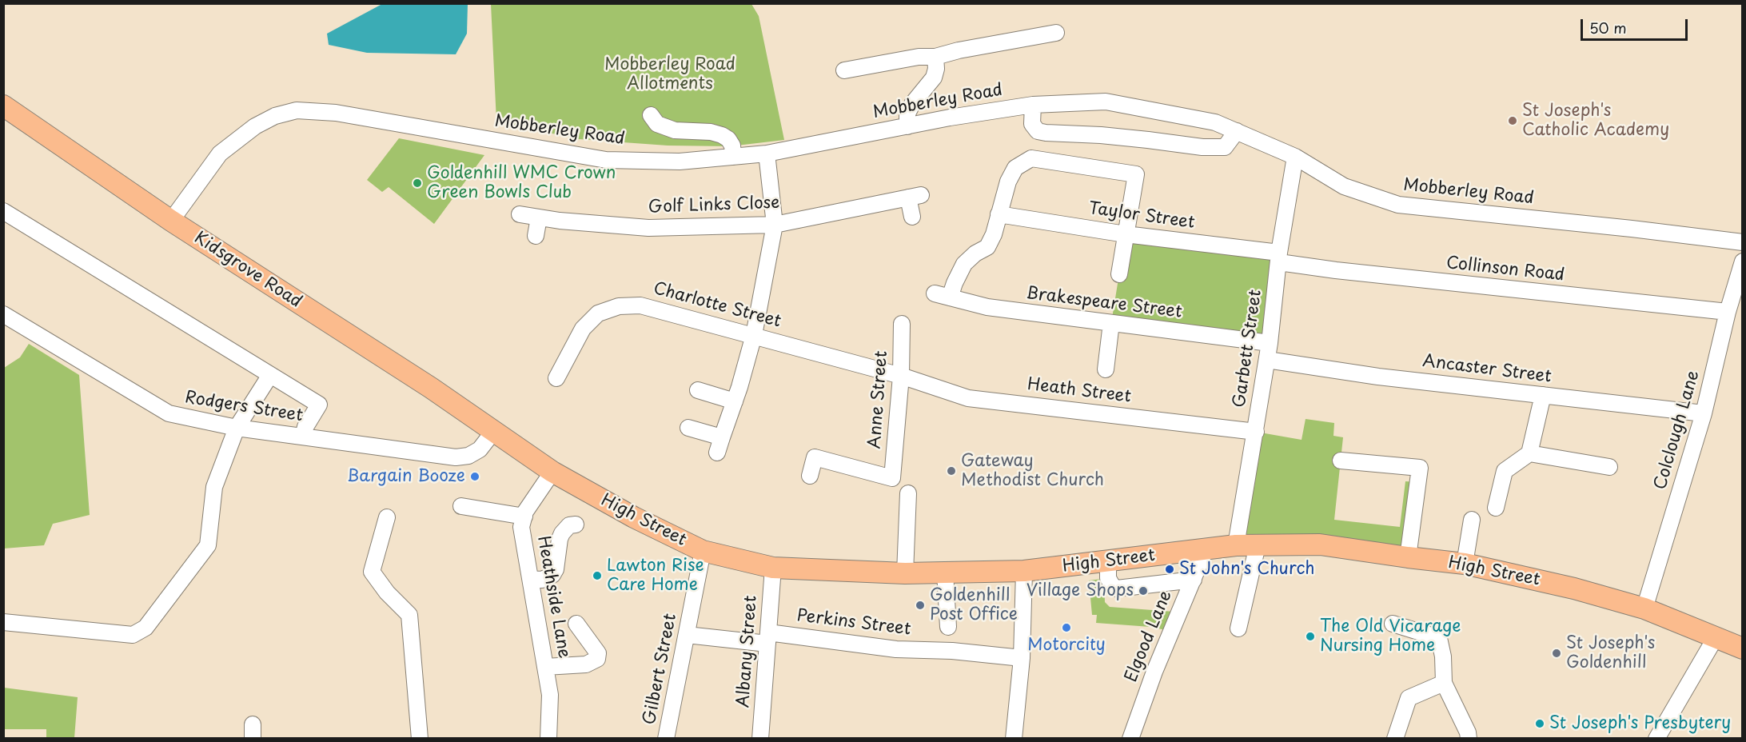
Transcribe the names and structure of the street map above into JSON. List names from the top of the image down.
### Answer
{
  "streets": {
    "main road": ["Kidsgrove Road", "High Street"],
    "street": [
      "Mobberley Road",
      "Golf Links Close",
      "Taylor Street",
      "Collinson Road",
      "Brakespeare Street",
      "Charlotte Street",
      "Garbett Street",
      "Ancaster Street",
      "Heath Street",
      "Anne Street",
      "Rodgers Street",
      "Colclough Lane",
      "Heathside Lane",
      "Perkins Street",
      "Elgood Lane",
      "Albany Street",
      "Gilbert Street"
    ]
  },
  "crossings": [
    ["Mobberley Road", "Kidsgrove Road"],
    ["Mobberley Road", "Garbett Street"],
    ["Taylor Street", "Collinson Road"],
    ["Taylor Street", "Garbett Street"],
    ["Collinson Road", "Garbett Street"],
    ["Collinson Road", "Colclough Lane"],
    ["Kidsgrove Road", "Rodgers Street"],
    ["Kidsgrove Road", "High Street"],
    ["Brakespeare Street", "Garbett Street"],
    ["Charlotte Street", "Heath Street"],
    ["Charlotte Street", "Anne Street"],
    ["Garbett Street", "Ancaster Street"],
    ["Garbett Street", "Heath Street"],
    ["Garbett Street", "High Street"],
    ["Ancaster Street", "Colclough Lane"],
    ["Heath Street", "Anne Street"],
    ["Rodgers Street", "High Street"],
    ["Colclough Lane", "High Street"],
    ["High Street", "Heathside Lane"],
    ["High Street", "Elgood Lane"],
    ["High Street", "Albany Street"],
    ["High Street", "Gilbert Street"],
    ["Perkins Street", "Albany Street"],
    ["Perkins Street", "Gilbert Street"]
  ],
  "parks": ["Mobberley Road Allotments"],
  "places": [
    "St Joseph's Catholic Academy",
    "Goldenhill WMC Crown Green Bowls Club",
    "Gateway Methodist Church",
    "Bargain Booze",
    "St John's Church",
    "Lawton Rise Care Home",
    "Village Shops",
    "Goldenhill Post Office",
    "Motorcity",
    "The Old Vicarage Nursing Home",
    "St Joseph's Goldenhill",
    "St Joseph's Presbytery"
  ],
  "scale_bar": "50 m"
}
